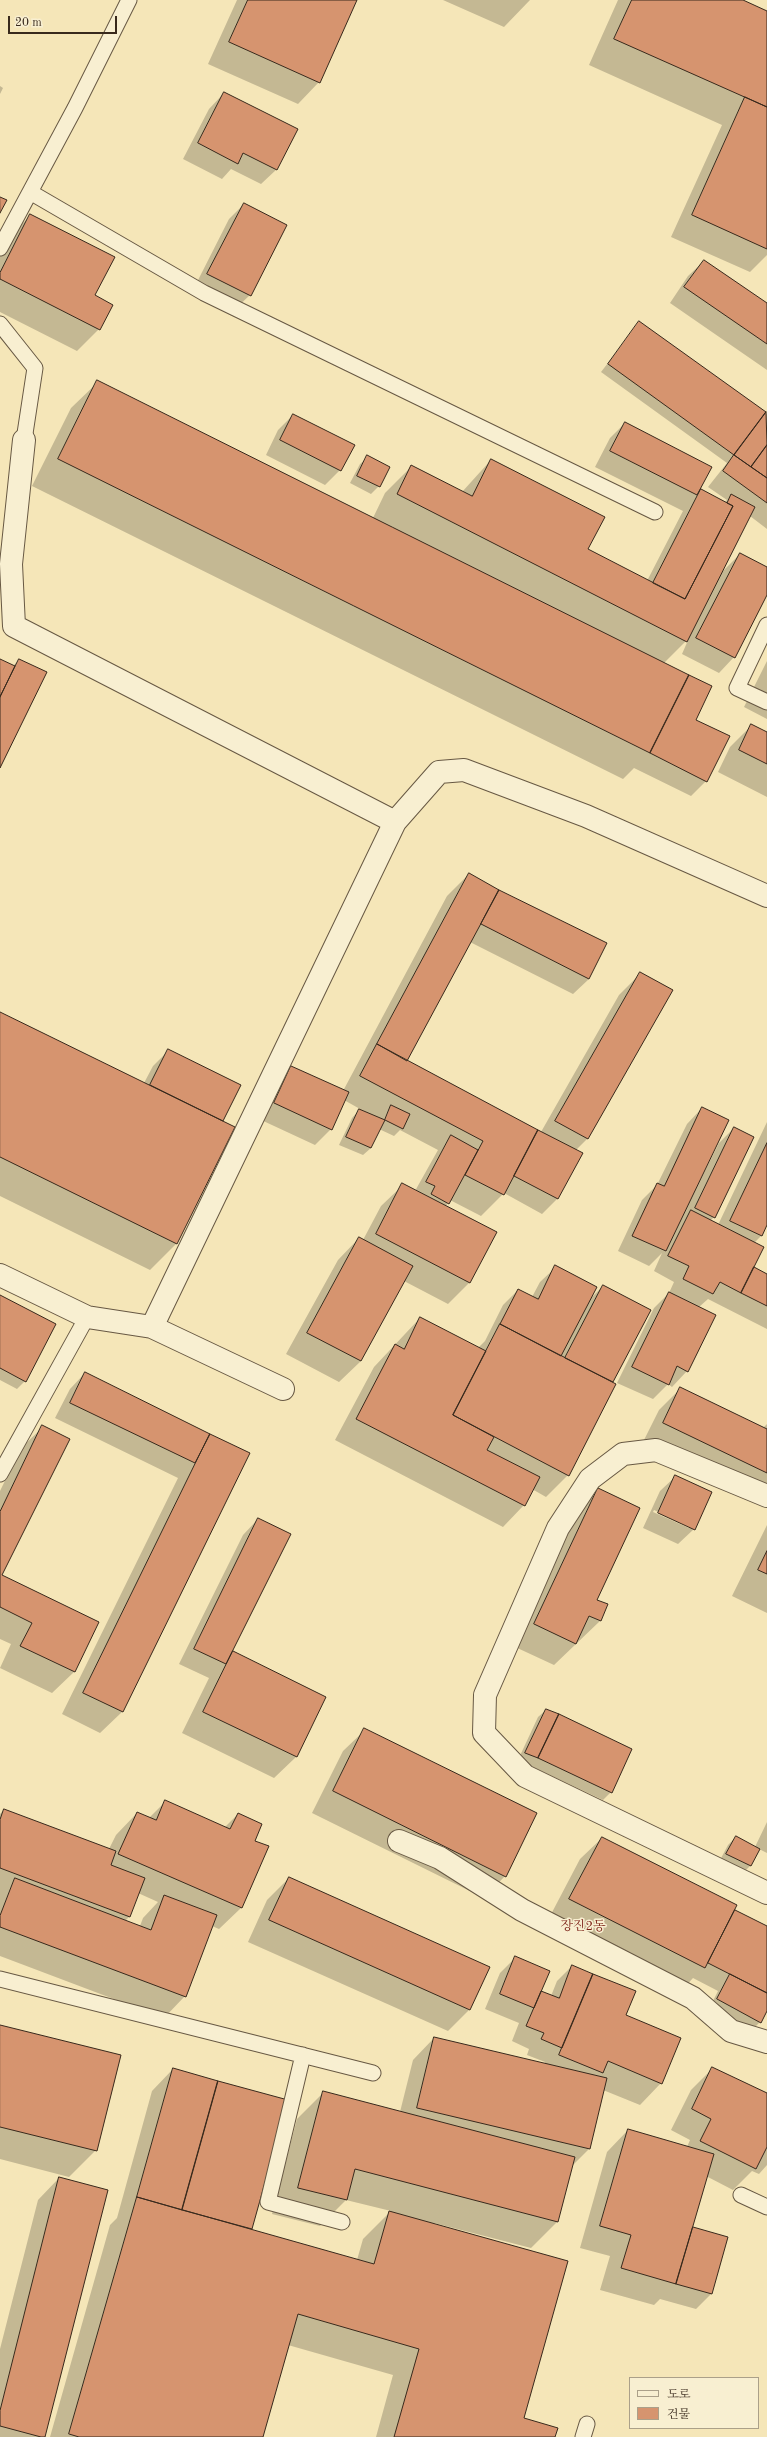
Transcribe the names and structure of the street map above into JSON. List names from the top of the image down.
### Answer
{
  "districts": ["장진2동"],
  "legend": ["도로", "건물"],
  "scale_bar": "20 m"
}
